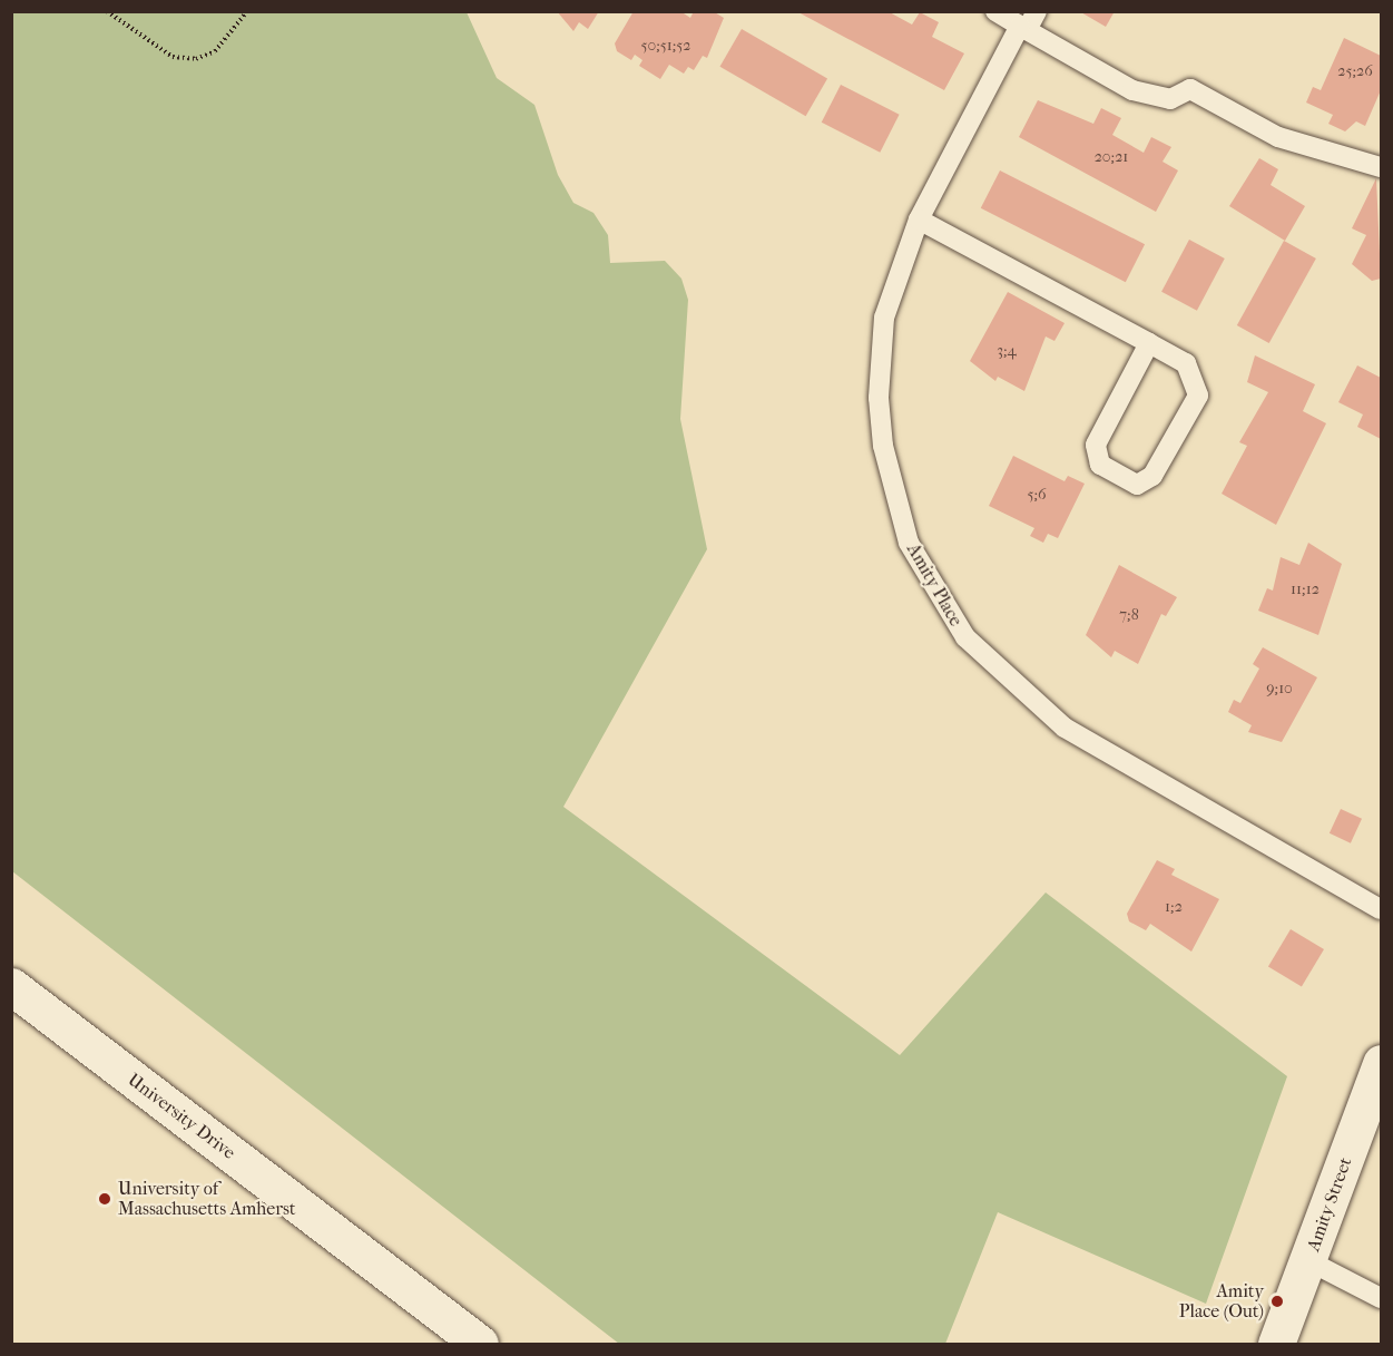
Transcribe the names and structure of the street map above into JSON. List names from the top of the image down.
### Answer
{
  "streets": {
    "main road": ["University Drive", "Amity Street"],
    "lane": ["Amity Place"]
  },
  "places": ["University of Massachusetts Amherst", "Amity Place (Out)"],
  "house_numbers": [
    "50;51;52",
    "25;26",
    "20;21",
    "3;4",
    "5;6",
    "11;12",
    "7;8",
    "9;10",
    "1;2"
  ]
}
